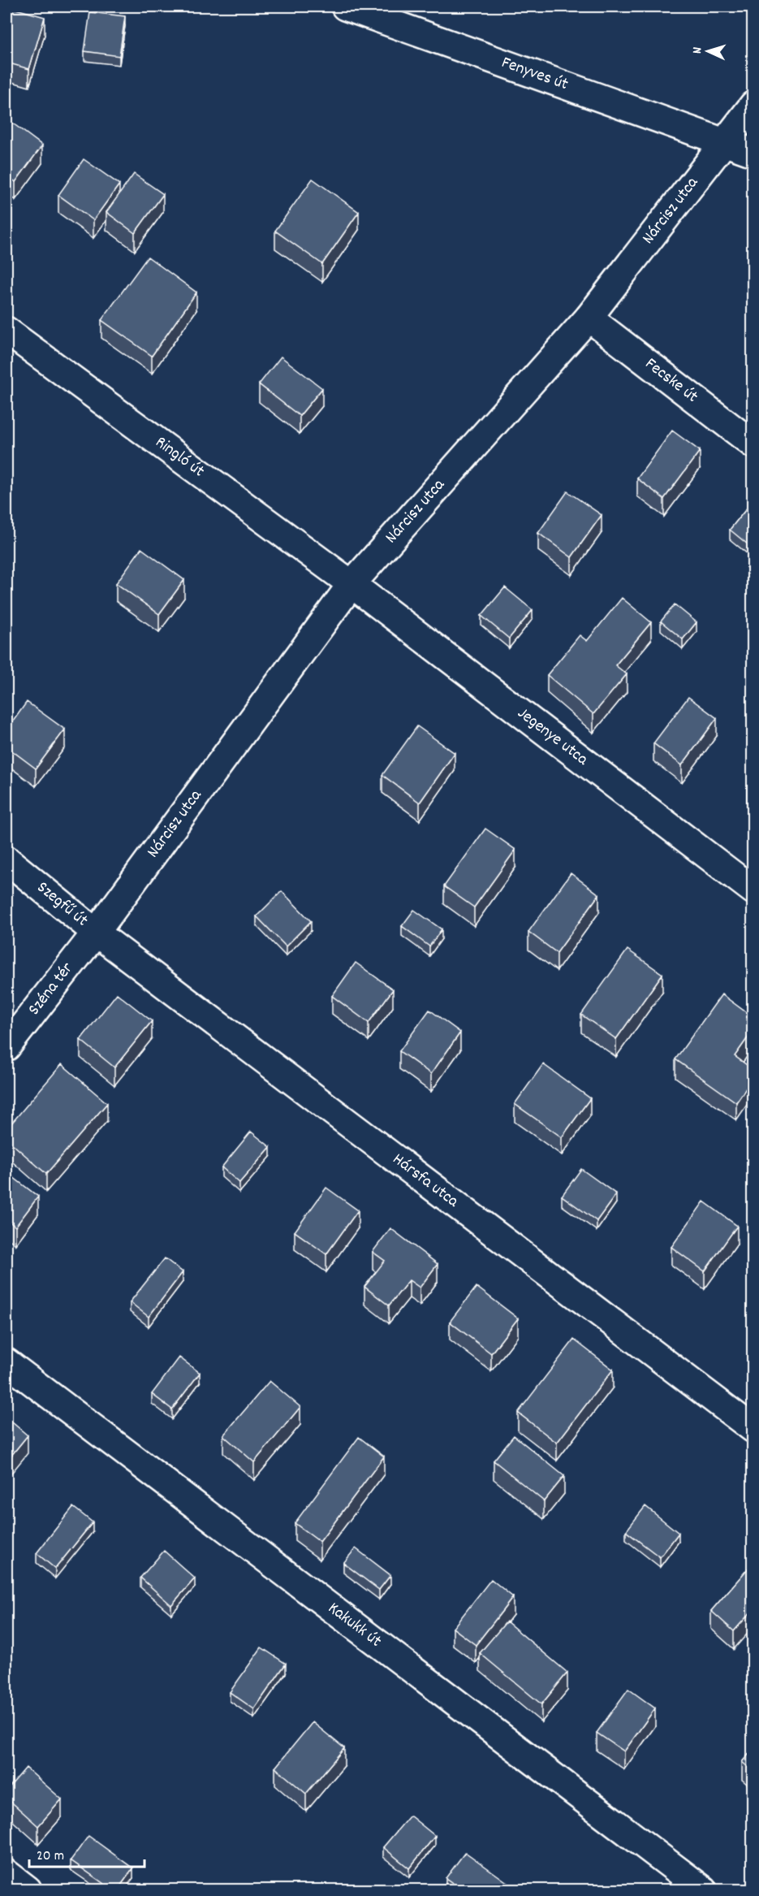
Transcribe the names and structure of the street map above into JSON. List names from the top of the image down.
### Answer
{
  "streets": {
    "street": [
      "Fenyves út",
      "Nárcisz utca",
      "Fecske út",
      "Ringló út",
      "Jegenye utca",
      "Szegfű út",
      "Széna tér",
      "Hársfa utca",
      "Kakukk út"
    ]
  },
  "crossings": [
    ["Fenyves út", "Nárcisz utca"],
    ["Nárcisz utca", "Fecske út"],
    ["Nárcisz utca", "Ringló út"],
    ["Nárcisz utca", "Jegenye utca"],
    ["Nárcisz utca", "Szegfű út"],
    ["Nárcisz utca", "Széna tér"],
    ["Nárcisz utca", "Hársfa utca"],
    ["Ringló út", "Jegenye utca"],
    ["Szegfű út", "Széna tér"],
    ["Szegfű út", "Hársfa utca"],
    ["Széna tér", "Hársfa utca"]
  ],
  "scale_bar": "20 m",
  "north": "left"
}
